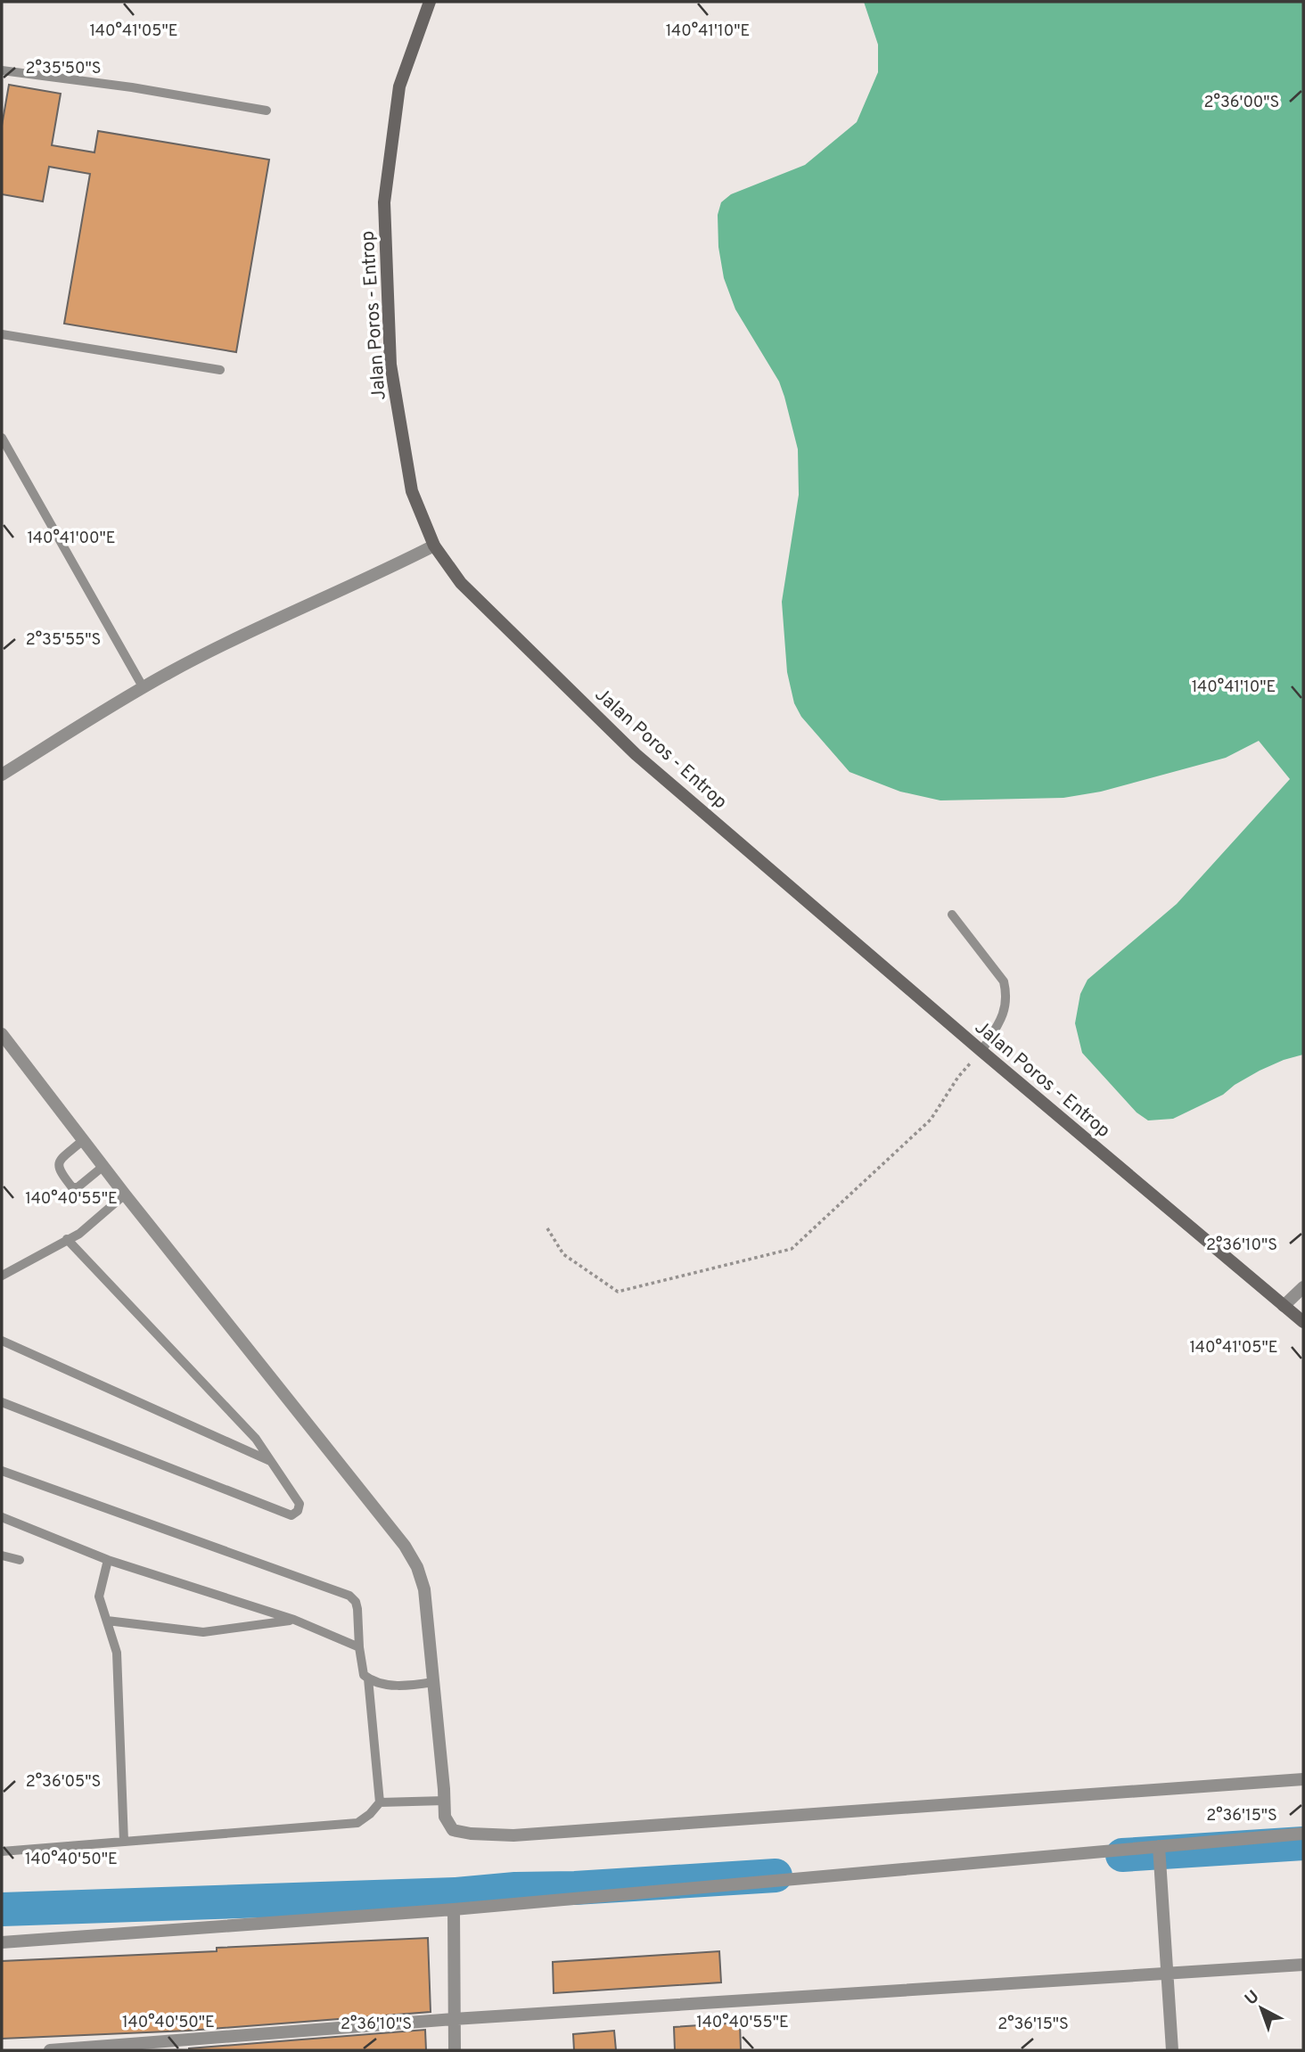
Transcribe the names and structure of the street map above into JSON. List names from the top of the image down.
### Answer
{
  "streets": {
    "main road": ["Jalan Poros - Entrop"]
  },
  "north": "top left",
  "coordinates": [
    "140°41'05\"E",
    "140°41'10\"E",
    "2°35'50\"S",
    "2°36'00\"S",
    "140°41'00\"E",
    "2°35'55\"S",
    "140°40'55\"E",
    "2°36'10\"S",
    "2°36'05\"S",
    "2°36'15\"S",
    "140°40'50\"E"
  ]
}
